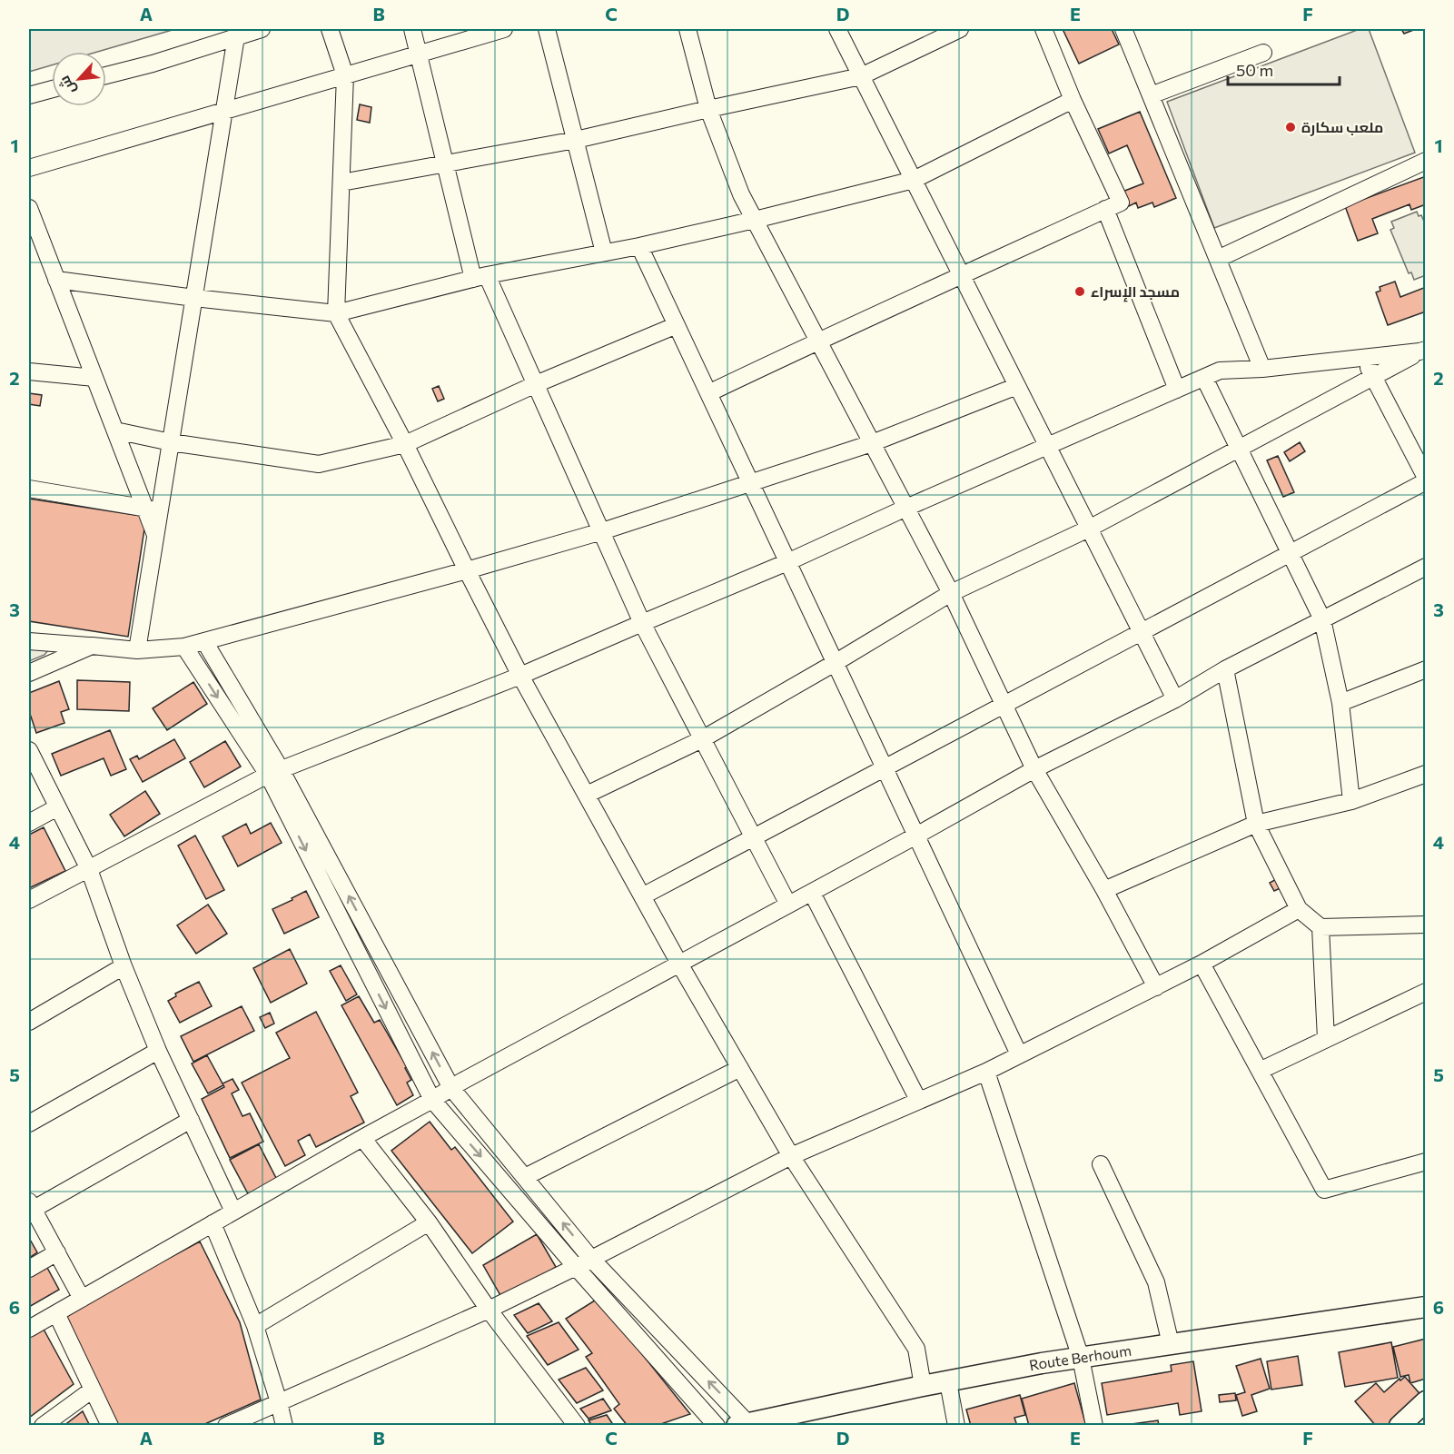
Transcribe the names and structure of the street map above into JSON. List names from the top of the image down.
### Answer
{
  "streets": {
    "main road": ["Route Berhoum"]
  },
  "places": ["ملعب سكارة", "مسجد الإسراء"],
  "scale_bar": "50 m",
  "north": "bottom left",
  "grid": {
    "columns": [
      "A",
      "B",
      "C",
      "D",
      "E",
      "F"
    ],
    "rows": [
      "1",
      "2",
      "3",
      "4",
      "5",
      "6"
    ]
  }
}
